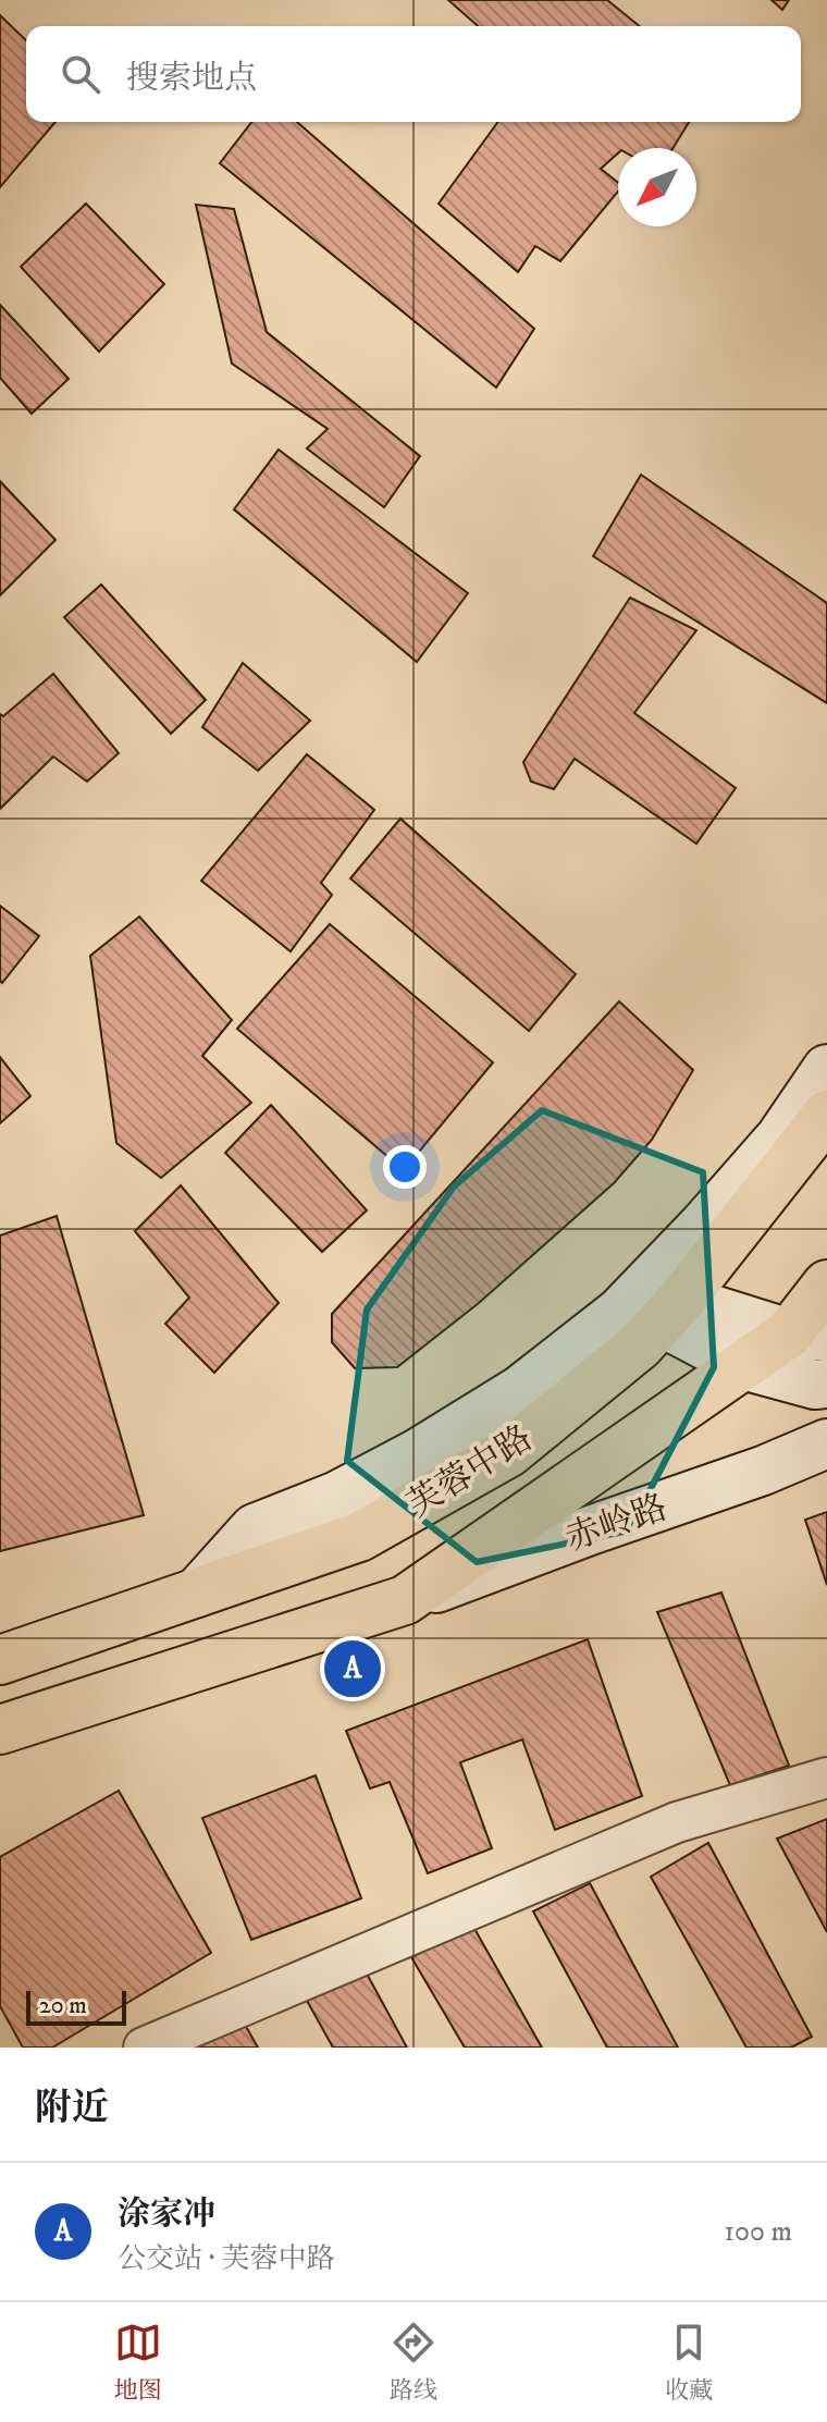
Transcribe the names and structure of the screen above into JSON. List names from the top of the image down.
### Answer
{
  "streets": {
    "main road": ["芙蓉中路"],
    "street": ["赤岭路"]
  },
  "crossings": [
    ["芙蓉中路", "赤岭路"]
  ],
  "scale_bar": "20 m",
  "north": "bottom left",
  "page": {
    "search": "搜索地点",
    "pins": "A",
    "scale": "20 m",
    "heading": "附近",
    "list": [
      {
        "mark": "A",
        "name": "涂家冲",
        "note": "公交站 · 芙蓉中路",
        "value": "100 m"
      }
    ],
    "nav": ["地图", "路线", "收藏"]
  }
}
